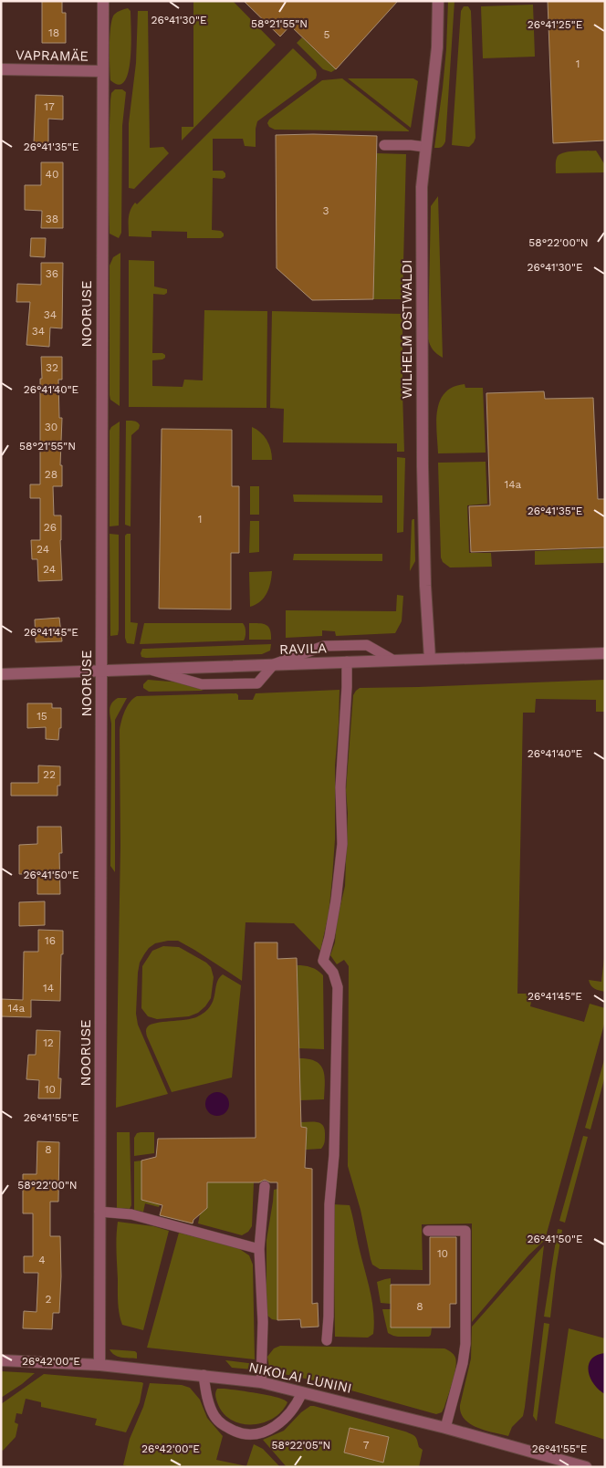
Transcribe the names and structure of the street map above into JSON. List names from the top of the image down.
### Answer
{
  "streets": {
    "street": [
      "VAPRAMÄE",
      "NOORUSE",
      "WILHELM OSTWALDI",
      "RAVILA",
      "NIKOLAI LUNINI"
    ]
  },
  "crossings": [
    ["VAPRAMÄE", "NOORUSE"],
    ["NOORUSE", "RAVILA"],
    ["NOORUSE", "NIKOLAI LUNINI"],
    ["WILHELM OSTWALDI", "RAVILA"]
  ],
  "house_numbers": [
    "18",
    "5",
    "1",
    "17",
    "40",
    "3",
    "38",
    "36",
    "34",
    "34",
    "32",
    "30",
    "28",
    "14a",
    "1",
    "26",
    "24",
    "24",
    "15",
    "22",
    "16",
    "14",
    "14a",
    "12",
    "10",
    "8",
    "10",
    "4",
    "2",
    "8",
    "7"
  ],
  "coordinates": [
    "26°41'30\"E",
    "58°21'55\"N",
    "26°41'25\"E",
    "26°41'35\"E",
    "58°22'00\"N",
    "26°41'40\"E",
    "26°41'45\"E",
    "26°41'50\"E",
    "26°41'55\"E",
    "26°42'00\"E",
    "58°22'05\"N"
  ]
}
